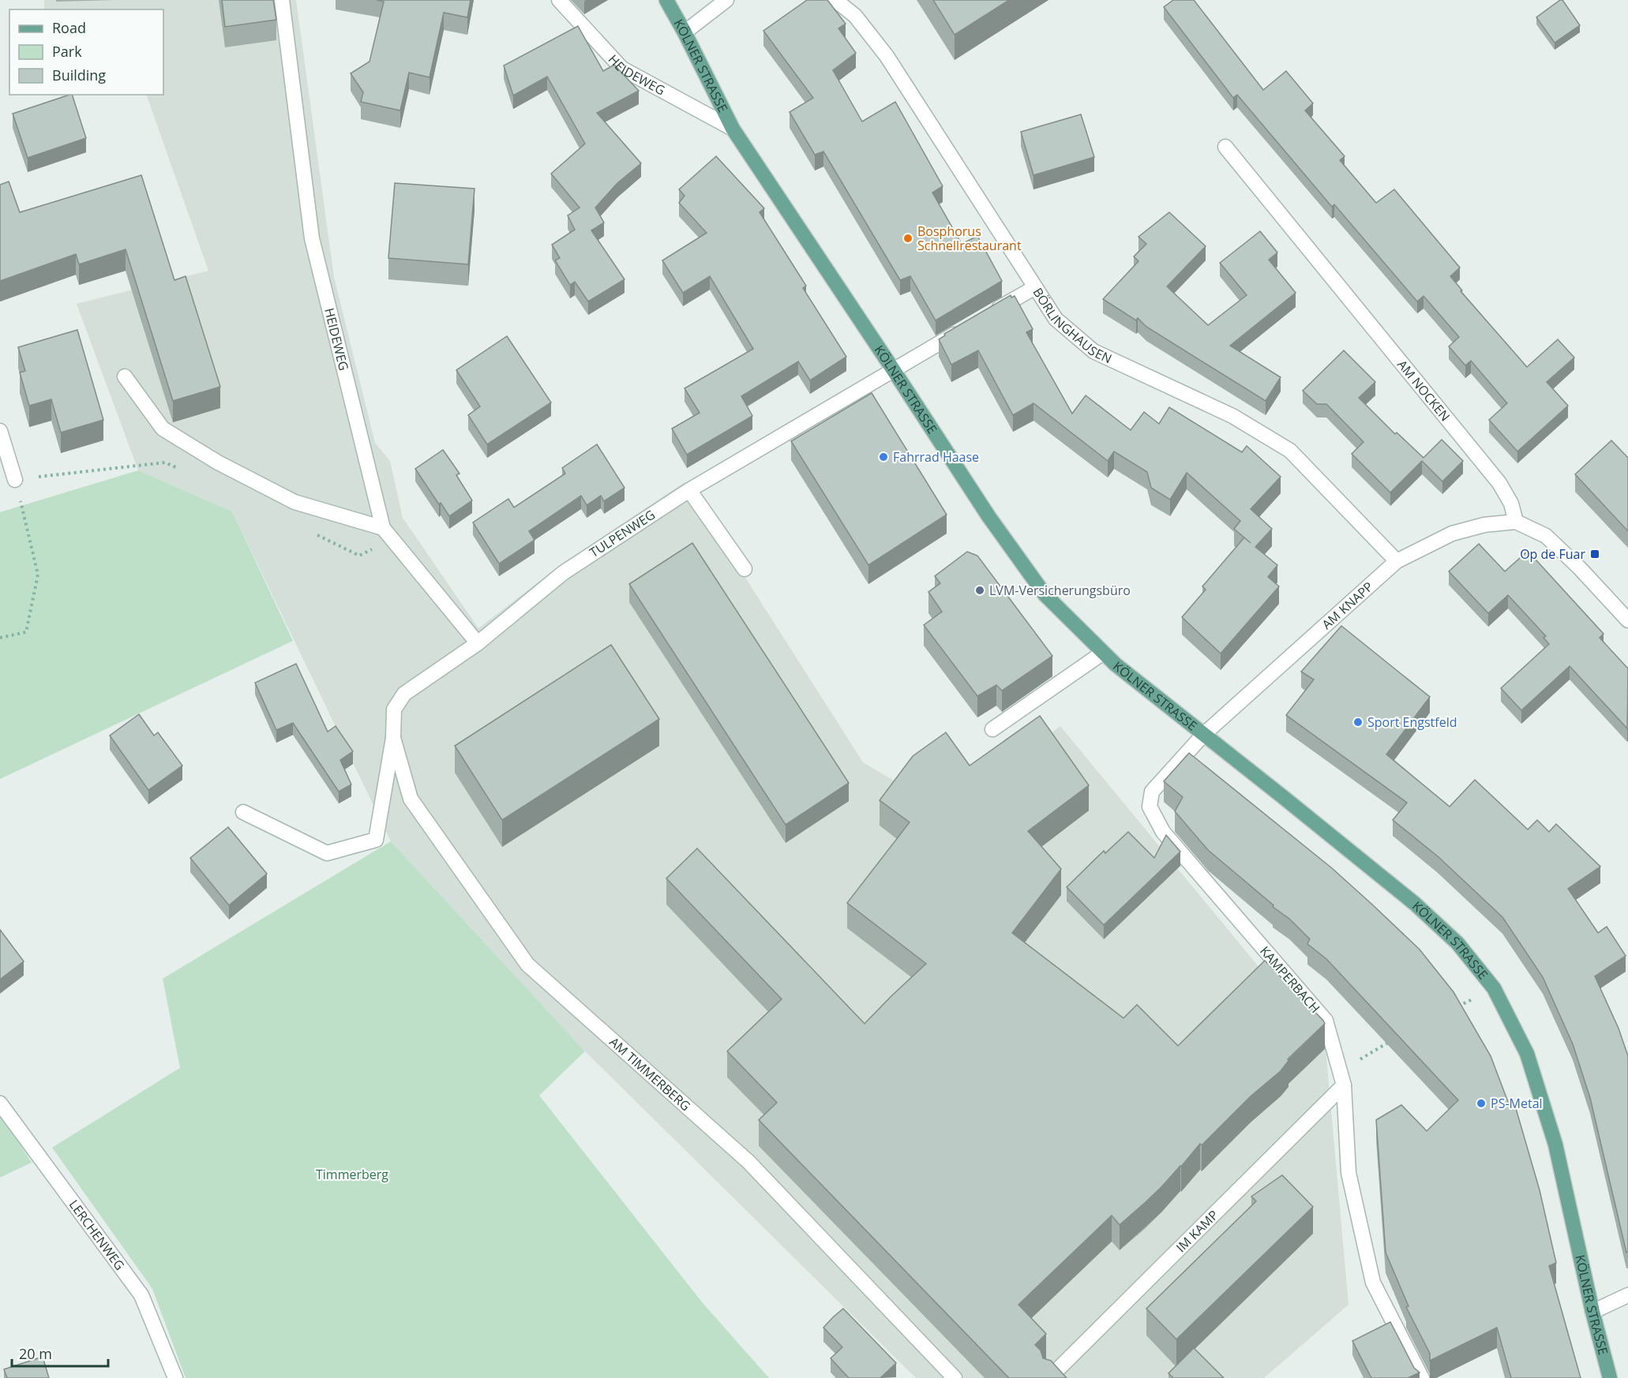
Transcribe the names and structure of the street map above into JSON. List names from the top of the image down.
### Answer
{
  "streets": {
    "main road": ["KÖLNER STRASSE"],
    "street": [
      "HEIDEWEG",
      "BÖRLINGHAUSEN",
      "AM NOCKEN",
      "TULPENWEG",
      "AM KNAPP",
      "KAMPERBACH",
      "AM TIMMERBERG",
      "IM KAMP",
      "LERCHENWEG"
    ]
  },
  "crossings": [
    ["KÖLNER STRASSE", "HEIDEWEG"],
    ["KÖLNER STRASSE", "TULPENWEG"],
    ["KÖLNER STRASSE", "AM KNAPP"],
    ["KÖLNER STRASSE", "KAMPERBACH"],
    ["HEIDEWEG", "TULPENWEG"],
    ["BÖRLINGHAUSEN", "AM KNAPP"],
    ["AM NOCKEN", "AM KNAPP"],
    ["TULPENWEG", "AM TIMMERBERG"],
    ["AM KNAPP", "KAMPERBACH"],
    ["KAMPERBACH", "IM KAMP"]
  ],
  "parks": ["Timmerberg"],
  "places": {
    "other": [
      "Bosphorus Schnellrestaurant",
      "Fahrrad Haase",
      "LVM-Versicherungsbüro",
      "Sport Engstfeld",
      "PS-Metal"
    ],
    "transit": ["Op de Fuar"]
  },
  "legend": ["Road", "Park", "Building"],
  "scale_bar": "20 m"
}
